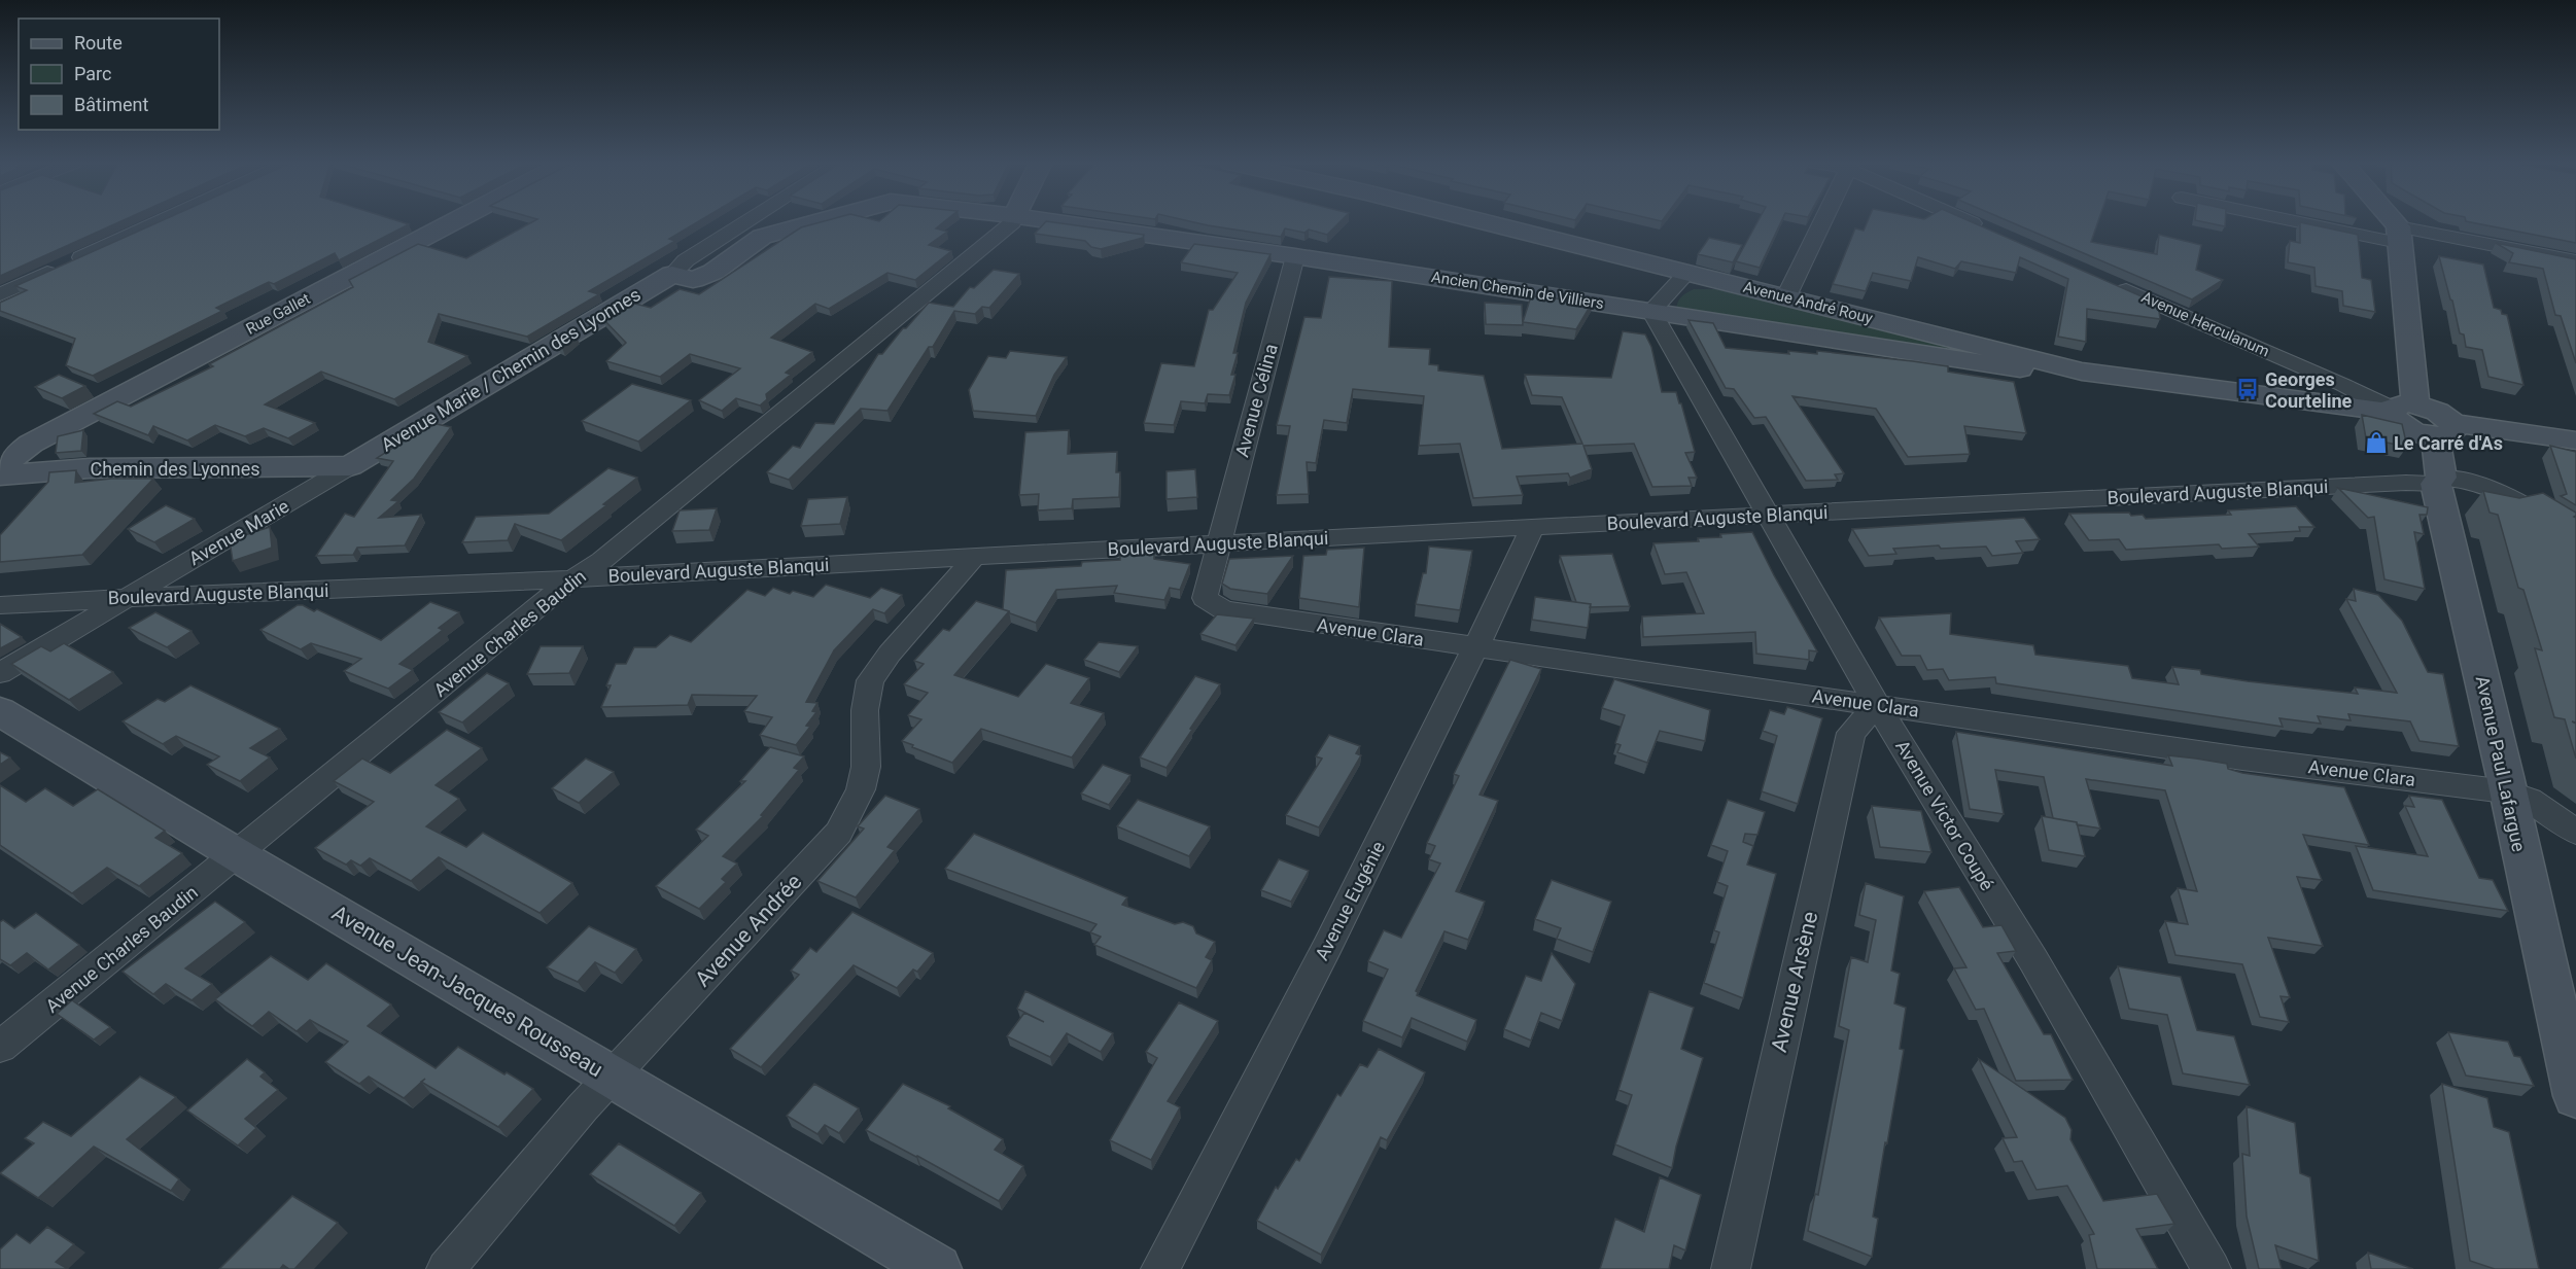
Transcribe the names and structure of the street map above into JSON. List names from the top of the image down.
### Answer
{
  "streets": {
    "street": [
      "Ancien Chemin de Villiers",
      "Avenue André Rouy",
      "Rue Gallet",
      "Avenue Herculanum",
      "Avenue Marie / Chemin des Lyonnes",
      "Avenue Célina",
      "Chemin des Lyonnes",
      "Boulevard Auguste Blanqui",
      "Avenue Marie",
      "Avenue Clara",
      "Avenue Charles Baudin",
      "Avenue Paul Lafargue",
      "Avenue Victor Coupé",
      "Avenue Eugénie",
      "Avenue Andrée",
      "Avenue Arsène",
      "Avenue Jean-Jacques Rousseau"
    ]
  },
  "crossings": [
    ["Ancien Chemin de Villiers", "Avenue Marie / Chemin des Lyonnes"],
    ["Ancien Chemin de Villiers", "Avenue Célina"],
    ["Ancien Chemin de Villiers", "Avenue Victor Coupé"],
    ["Avenue André Rouy", "Avenue Herculanum"],
    ["Avenue André Rouy", "Avenue Paul Lafargue"],
    ["Rue Gallet", "Chemin des Lyonnes"],
    ["Avenue Marie / Chemin des Lyonnes", "Chemin des Lyonnes"],
    ["Avenue Marie / Chemin des Lyonnes", "Avenue Marie"],
    ["Avenue Célina", "Boulevard Auguste Blanqui"],
    ["Avenue Célina", "Avenue Clara"],
    ["Chemin des Lyonnes", "Avenue Marie"],
    ["Boulevard Auguste Blanqui", "Avenue Marie"],
    ["Boulevard Auguste Blanqui", "Avenue Clara"],
    ["Boulevard Auguste Blanqui", "Avenue Charles Baudin"],
    ["Boulevard Auguste Blanqui", "Avenue Paul Lafargue"],
    ["Boulevard Auguste Blanqui", "Avenue Victor Coupé"],
    ["Boulevard Auguste Blanqui", "Avenue Eugénie"],
    ["Boulevard Auguste Blanqui", "Avenue Andrée"],
    ["Avenue Clara", "Avenue Paul Lafargue"],
    ["Avenue Clara", "Avenue Victor Coupé"],
    ["Avenue Clara", "Avenue Eugénie"],
    ["Avenue Clara", "Avenue Arsène"],
    ["Avenue Charles Baudin", "Avenue Jean-Jacques Rousseau"],
    ["Avenue Victor Coupé", "Avenue Arsène"],
    ["Avenue Andrée", "Avenue Jean-Jacques Rousseau"]
  ],
  "places": {
    "bus stop": ["Georges Courteline"],
    "shop": ["Le Carré d'As"]
  },
  "legend": ["Route", "Parc", "Bâtiment"]
}
